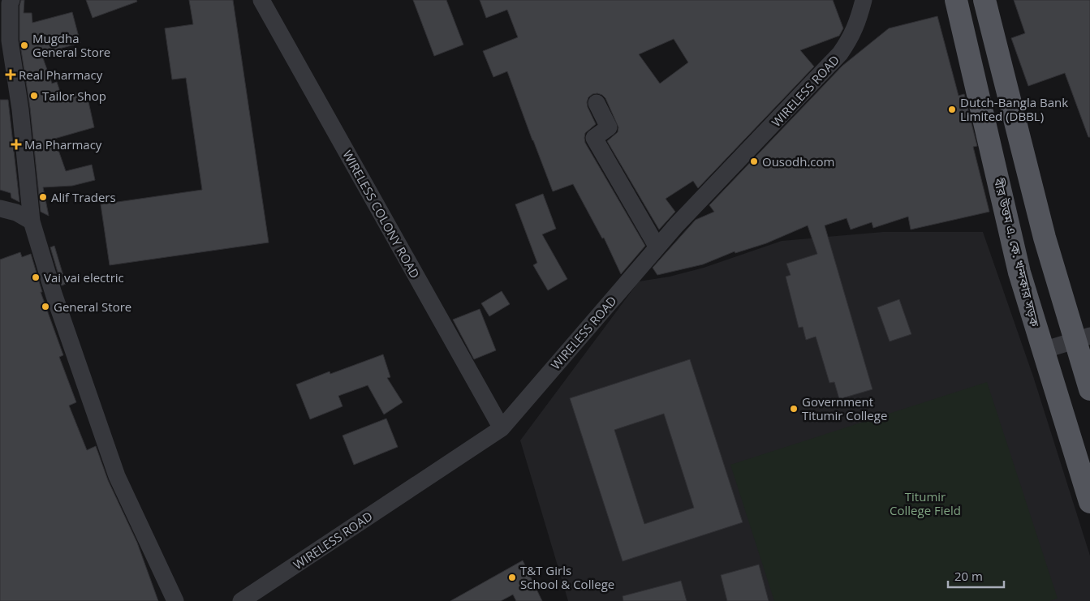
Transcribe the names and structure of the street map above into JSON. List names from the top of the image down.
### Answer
{
  "streets": {
    "main road": ["বীর উত্তম এ. কে. খন্দকার সড়ক"],
    "street": ["WIRELESS ROAD", "WIRELESS COLONY ROAD"]
  },
  "crossings": [
    ["WIRELESS ROAD", "WIRELESS COLONY ROAD"]
  ],
  "parks": ["Titumir College Field"],
  "places": {
    "other": [
      "Mugdha General Store",
      "Tailor Shop",
      "Dutch-Bangla Bank Limited (DBBL)",
      "Ousodh.com",
      "Alif Traders",
      "Vai vai electric",
      "General Store",
      "Government Titumir College",
      "T&T Girls School & College"
    ],
    "health": ["Real Pharmacy", "Ma Pharmacy"]
  },
  "scale_bar": "20 m"
}
